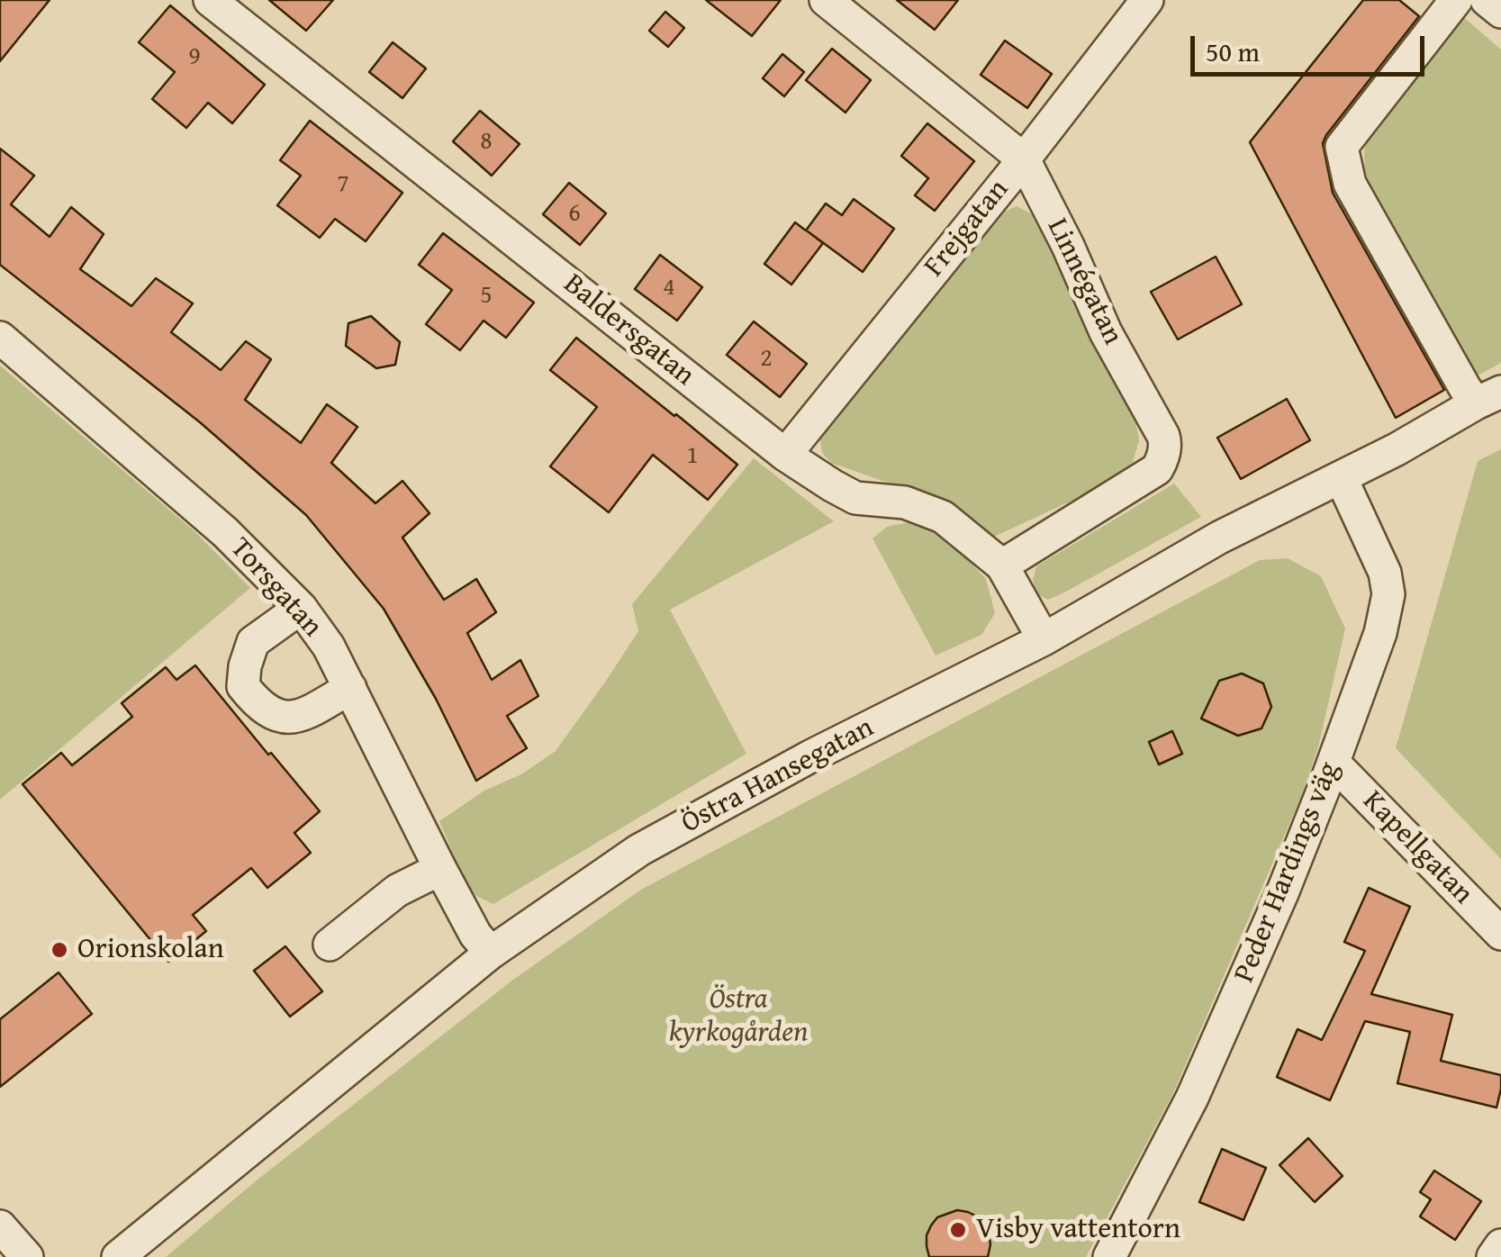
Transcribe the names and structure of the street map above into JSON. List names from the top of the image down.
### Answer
{
  "streets": {
    "street": [
      "Frejgatan",
      "Linnégatan",
      "Baldersgatan",
      "Torsgatan",
      "Östra Hansegatan",
      "Kapellgatan",
      "Peder Hardings väg"
    ]
  },
  "crossings": [
    ["Frejgatan", "Linnégatan"],
    ["Frejgatan", "Baldersgatan"],
    ["Linnégatan", "Baldersgatan"],
    ["Baldersgatan", "Östra Hansegatan"],
    ["Torsgatan", "Östra Hansegatan"],
    ["Östra Hansegatan", "Peder Hardings väg"],
    ["Kapellgatan", "Peder Hardings väg"]
  ],
  "parks": ["Östra kyrkogården"],
  "places": ["Orionskolan", "Visby vattentorn"],
  "house_numbers": [
    "9",
    "8",
    "7",
    "6",
    "4",
    "5",
    "2",
    "1"
  ],
  "scale_bar": "50 m"
}
